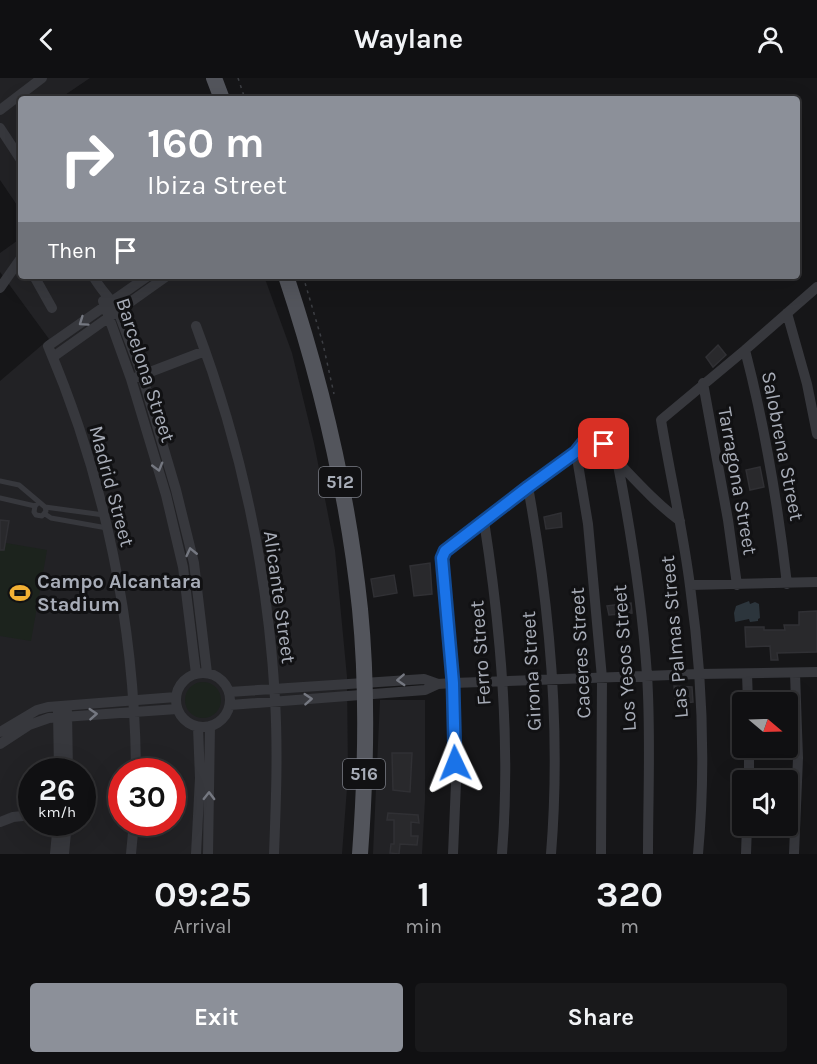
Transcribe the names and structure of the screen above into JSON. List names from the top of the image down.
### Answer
{
  "streets": {
    "main road": ["512", "516"],
    "street": [
      "Barcelona Street",
      "Salobrena Street",
      "Tarragona Street",
      "Madrid Street",
      "Alicante Street",
      "Las Palmas Street",
      "Ferro Street",
      "Caceres Street",
      "Los Yesos Street",
      "Girona Street"
    ]
  },
  "crossings": [
    ["Barcelona Street", "Madrid Street"],
    ["Tarragona Street", "Las Palmas Street"],
    ["512", "516"]
  ],
  "places": {
    "sports": ["Campo Alcantara Stadium"]
  },
  "north": "right",
  "page": {
    "header": "Waylane",
    "turn": ["160 m", "Ibiza Street"],
    "then": "Then",
    "speed": "26 km/h",
    "limit": "30",
    "eta": [
      "09:25",
      "Arrival",
      "1",
      "min",
      "320",
      "m"
    ],
    "buttons": ["Exit", "Share"]
  }
}
